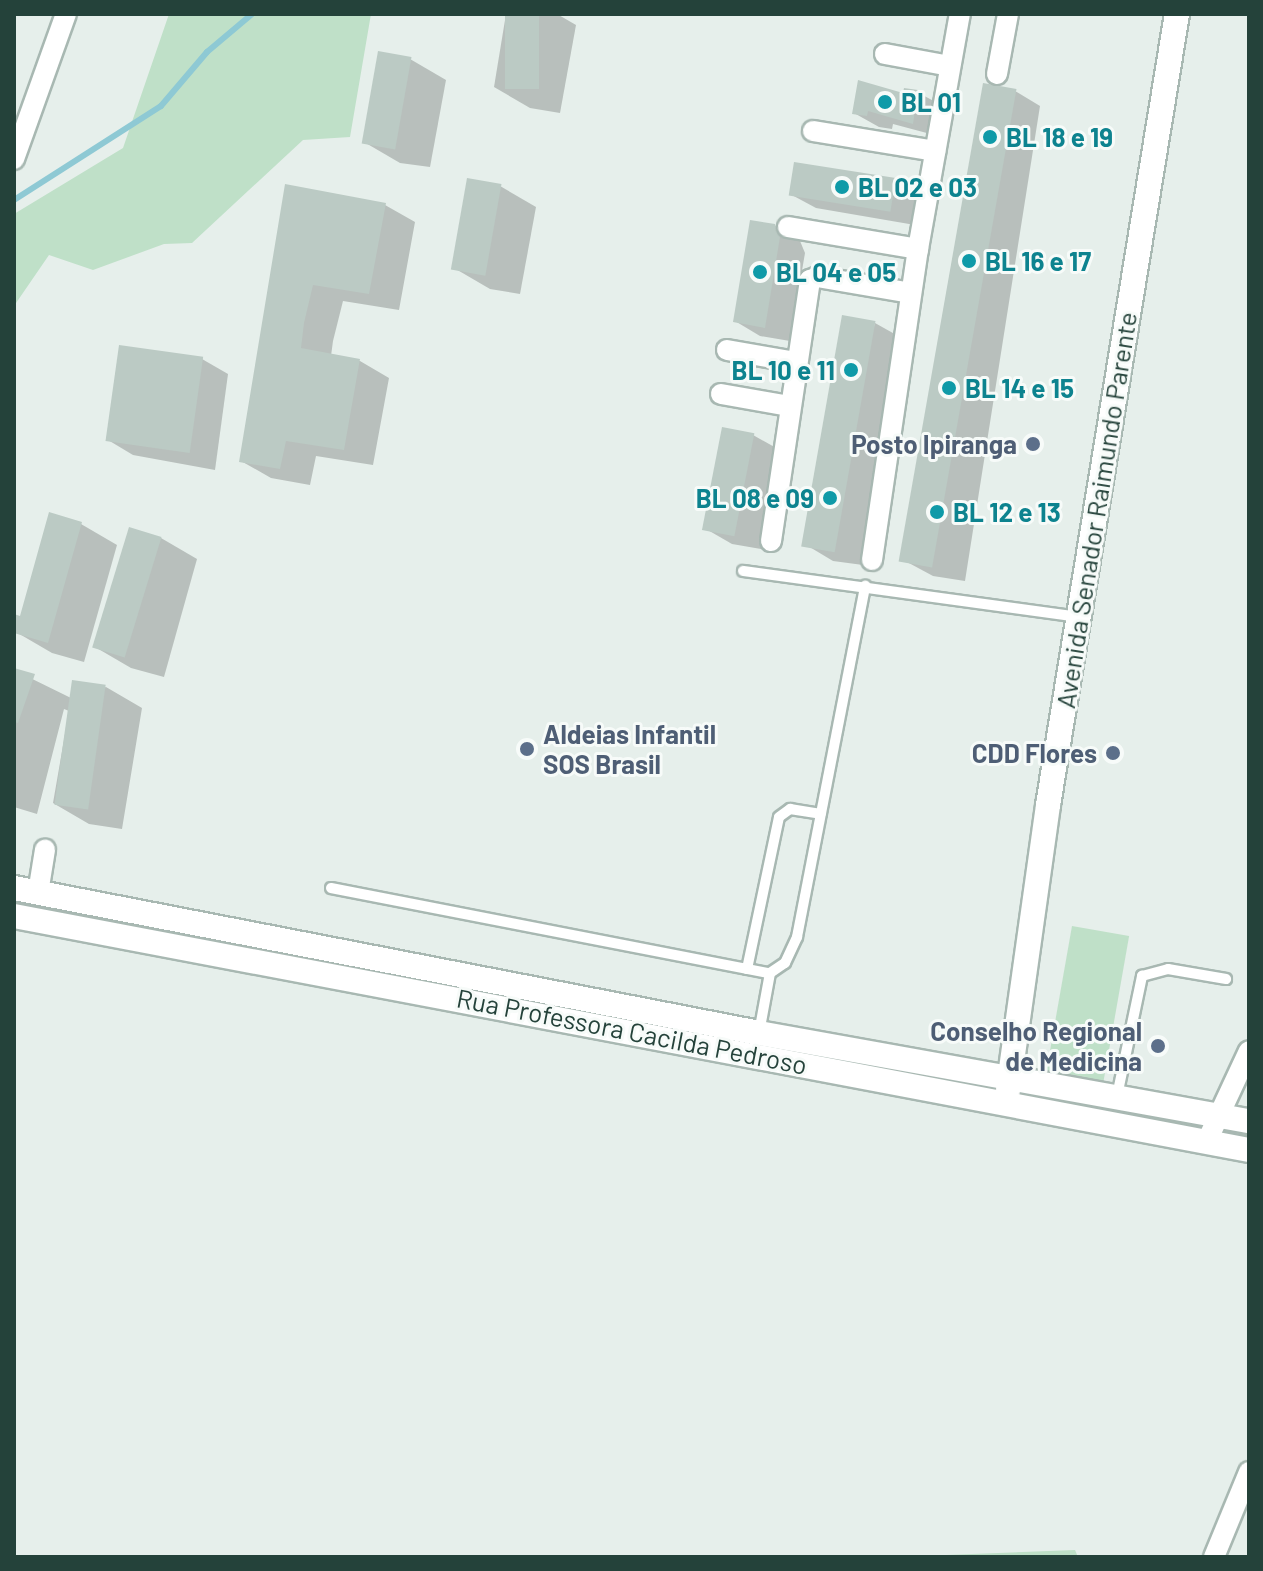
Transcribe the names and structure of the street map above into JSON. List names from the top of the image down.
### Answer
{
  "streets": {
    "street": ["Avenida Senador Raimundo Parente", "Rua Professora Cacilda Pedroso"]
  },
  "crossings": [
    ["Avenida Senador Raimundo Parente", "Rua Professora Cacilda Pedroso"]
  ],
  "places": [
    "BL 01",
    "BL 18 e 19",
    "BL 02 e 03",
    "BL 16 e 17",
    "BL 04 e 05",
    "BL 10 e 11",
    "BL 14 e 15",
    "Posto Ipiranga",
    "BL 08 e 09",
    "BL 12 e 13",
    "Aldeias Infantil SOS Brasil",
    "CDD Flores",
    "Conselho Regional de Medicina"
  ]
}
